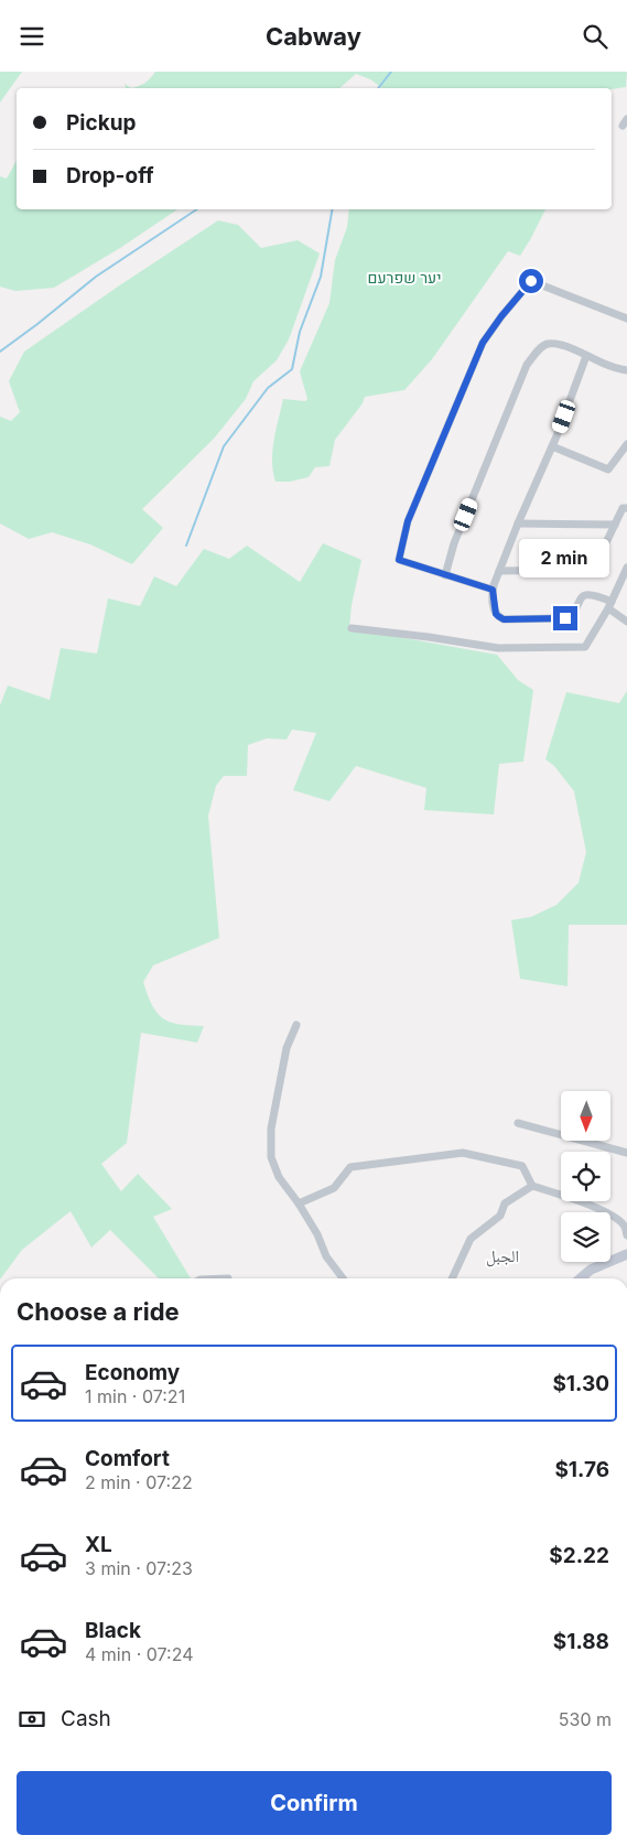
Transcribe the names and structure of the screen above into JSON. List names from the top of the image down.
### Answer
{
  "districts": ["الجبل"],
  "parks": ["יער שפרעם"],
  "north": "bottom",
  "page": {
    "header": "Cabway",
    "banner": ["Pickup", "Drop-off"],
    "bubble": "2 min",
    "heading": "Choose a ride",
    "list": [
      {
        "name": "Economy",
        "note": "1 min · 07:21",
        "value": "$1.30"
      },
      {
        "name": "Comfort",
        "note": "2 min · 07:22",
        "value": "$1.76"
      },
      {
        "name": "XL",
        "note": "3 min · 07:23",
        "value": "$2.22"
      },
      {
        "name": "Black",
        "note": "4 min · 07:24",
        "value": "$1.88"
      }
    ],
    "pay": ["Cash", "530 m"],
    "buttons": "Confirm"
  }
}
